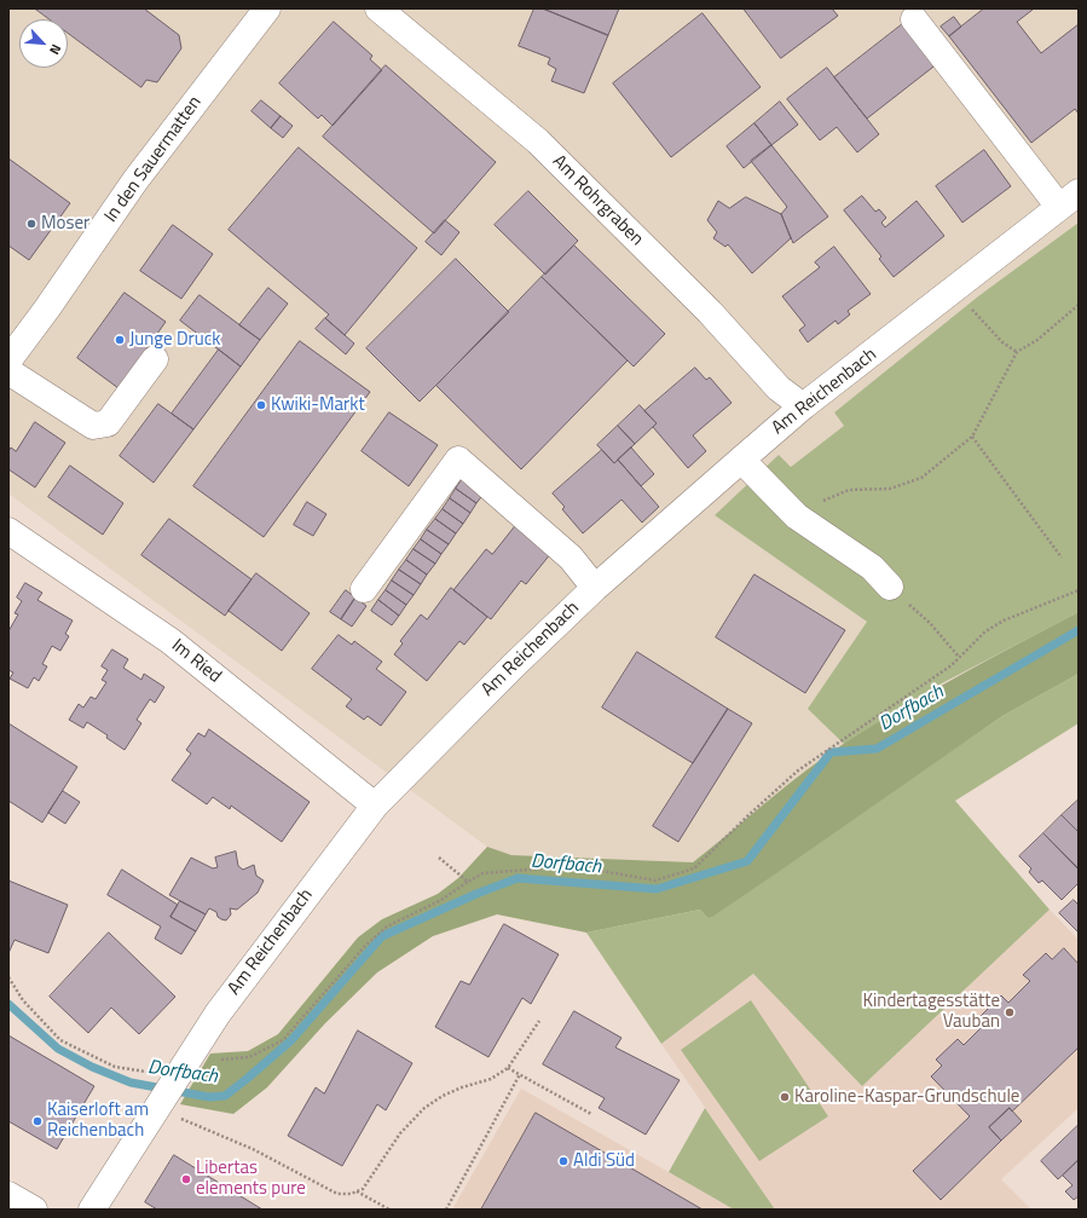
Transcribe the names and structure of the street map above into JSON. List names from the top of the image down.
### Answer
{
  "streets": {
    "street": [
      "In den Sauermatten",
      "Am Rohrgraben",
      "Am Reichenbach",
      "Im Ried"
    ]
  },
  "crossings": [
    ["Am Rohrgraben", "Am Reichenbach"],
    ["Am Reichenbach", "Im Ried"]
  ],
  "water": ["Dorfbach"],
  "places": [
    "Moser",
    "Junge Druck",
    "Kwiki-Markt",
    "Kindertagesstätte Vauban",
    "Karoline-Kaspar-Grundschule",
    "Kaiserloft am Reichenbach",
    "Aldi Süd",
    "Libertas elements pure"
  ],
  "north": "bottom right"
}
